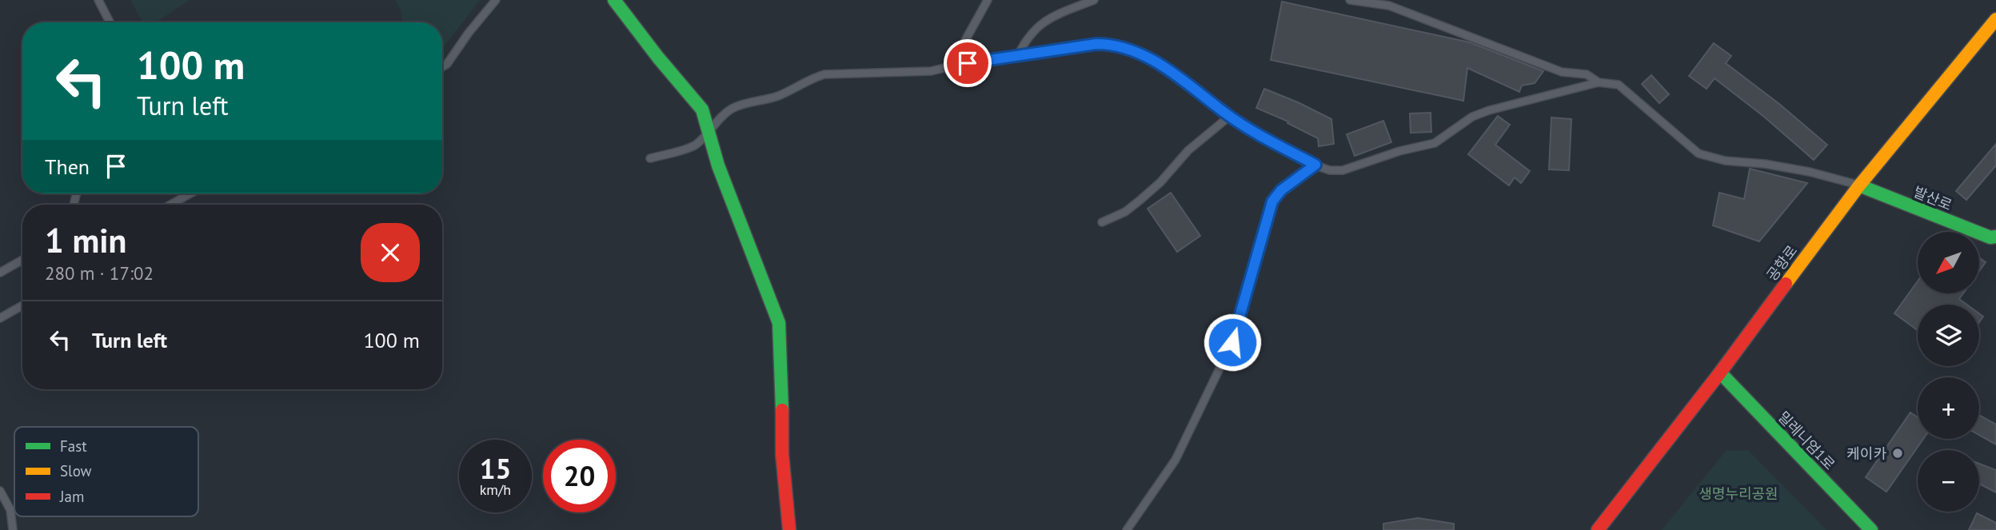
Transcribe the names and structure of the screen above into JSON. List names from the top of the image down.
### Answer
{
  "streets": {
    "street": ["발산로", "공항로", "밀레니엄1로"]
  },
  "crossings": [
    ["발산로", "공항로"],
    ["공항로", "밀레니엄1로"]
  ],
  "parks": ["생명누리공원"],
  "places": ["케이카"],
  "legend": ["Fast", "Slow", "Jam"],
  "north": "bottom left",
  "page": {
    "turn": ["100 m", "Turn left"],
    "then": "Then",
    "heading": ["1 min", "280 m · 17:02"],
    "map_buttons": ["+", "−"],
    "list": [
      {
        "name": "Turn left",
        "value": "100 m"
      }
    ],
    "speed": "15 km/h",
    "limit": "20"
  }
}
